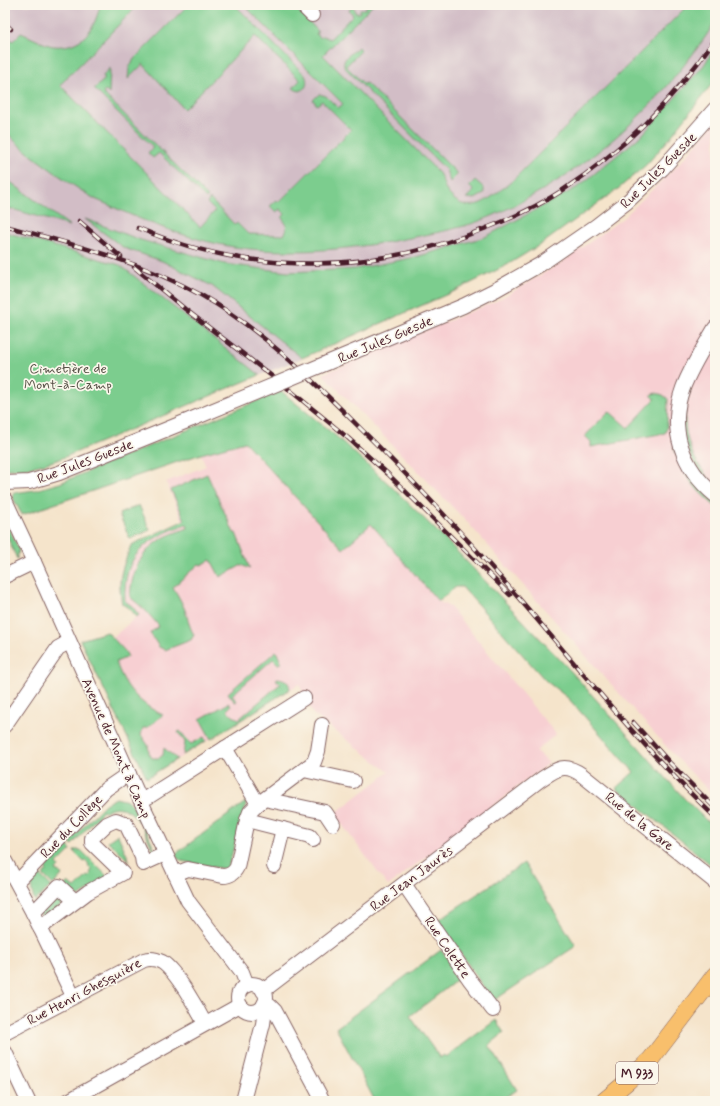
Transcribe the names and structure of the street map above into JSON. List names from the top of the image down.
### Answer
{
  "streets": {
    "main road": ["M 933"],
    "street": [
      "Rue Jules Guesde",
      "Avenue de Mont à Camp",
      "Rue de la Gare",
      "Rue du Collège",
      "Rue Jean Jaurès",
      "Rue Colette",
      "Rue Henri Ghesquière"
    ]
  },
  "crossings": [
    ["Avenue de Mont à Camp", "Rue du Collège"],
    ["Avenue de Mont à Camp", "Rue Jean Jaurès"],
    ["Rue de la Gare", "Rue Jean Jaurès"],
    ["Rue Jean Jaurès", "Rue Colette"]
  ],
  "parks": ["Cimetière de Mont-à-Camp"]
}
